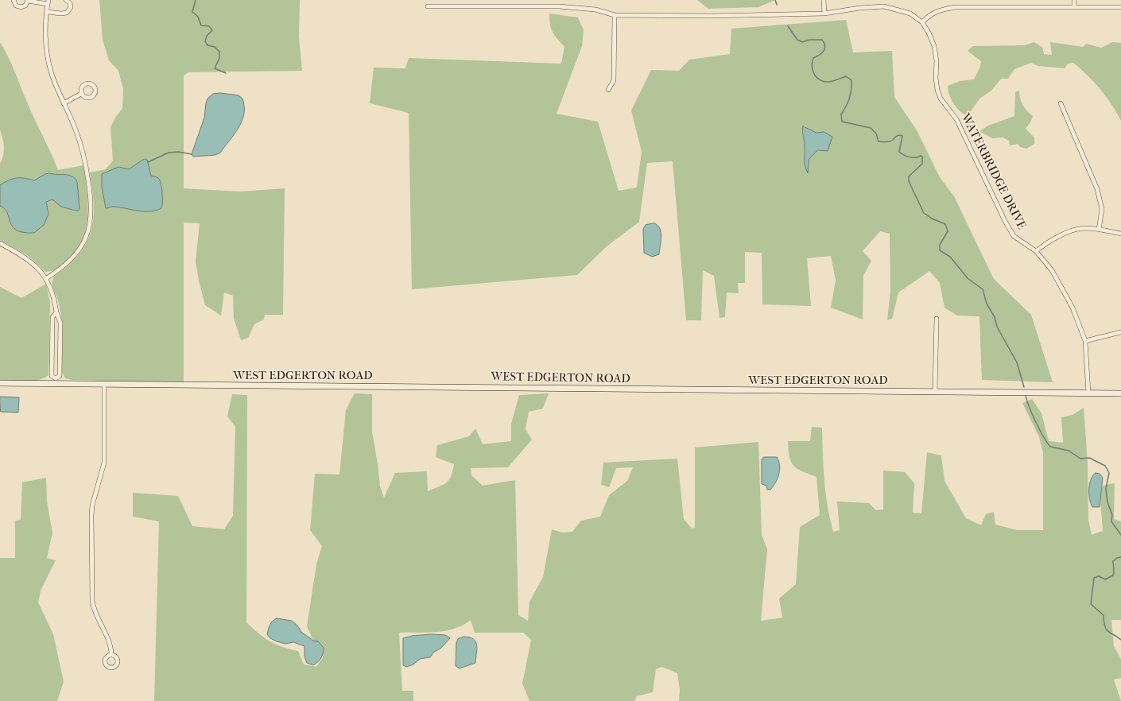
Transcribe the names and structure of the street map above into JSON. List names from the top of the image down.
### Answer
{
  "streets": {
    "street": ["WATERBRIDGE DRIVE", "WEST EDGERTON ROAD"]
  },
  "crossings": [
    ["WATERBRIDGE DRIVE", "WEST EDGERTON ROAD"]
  ]
}
